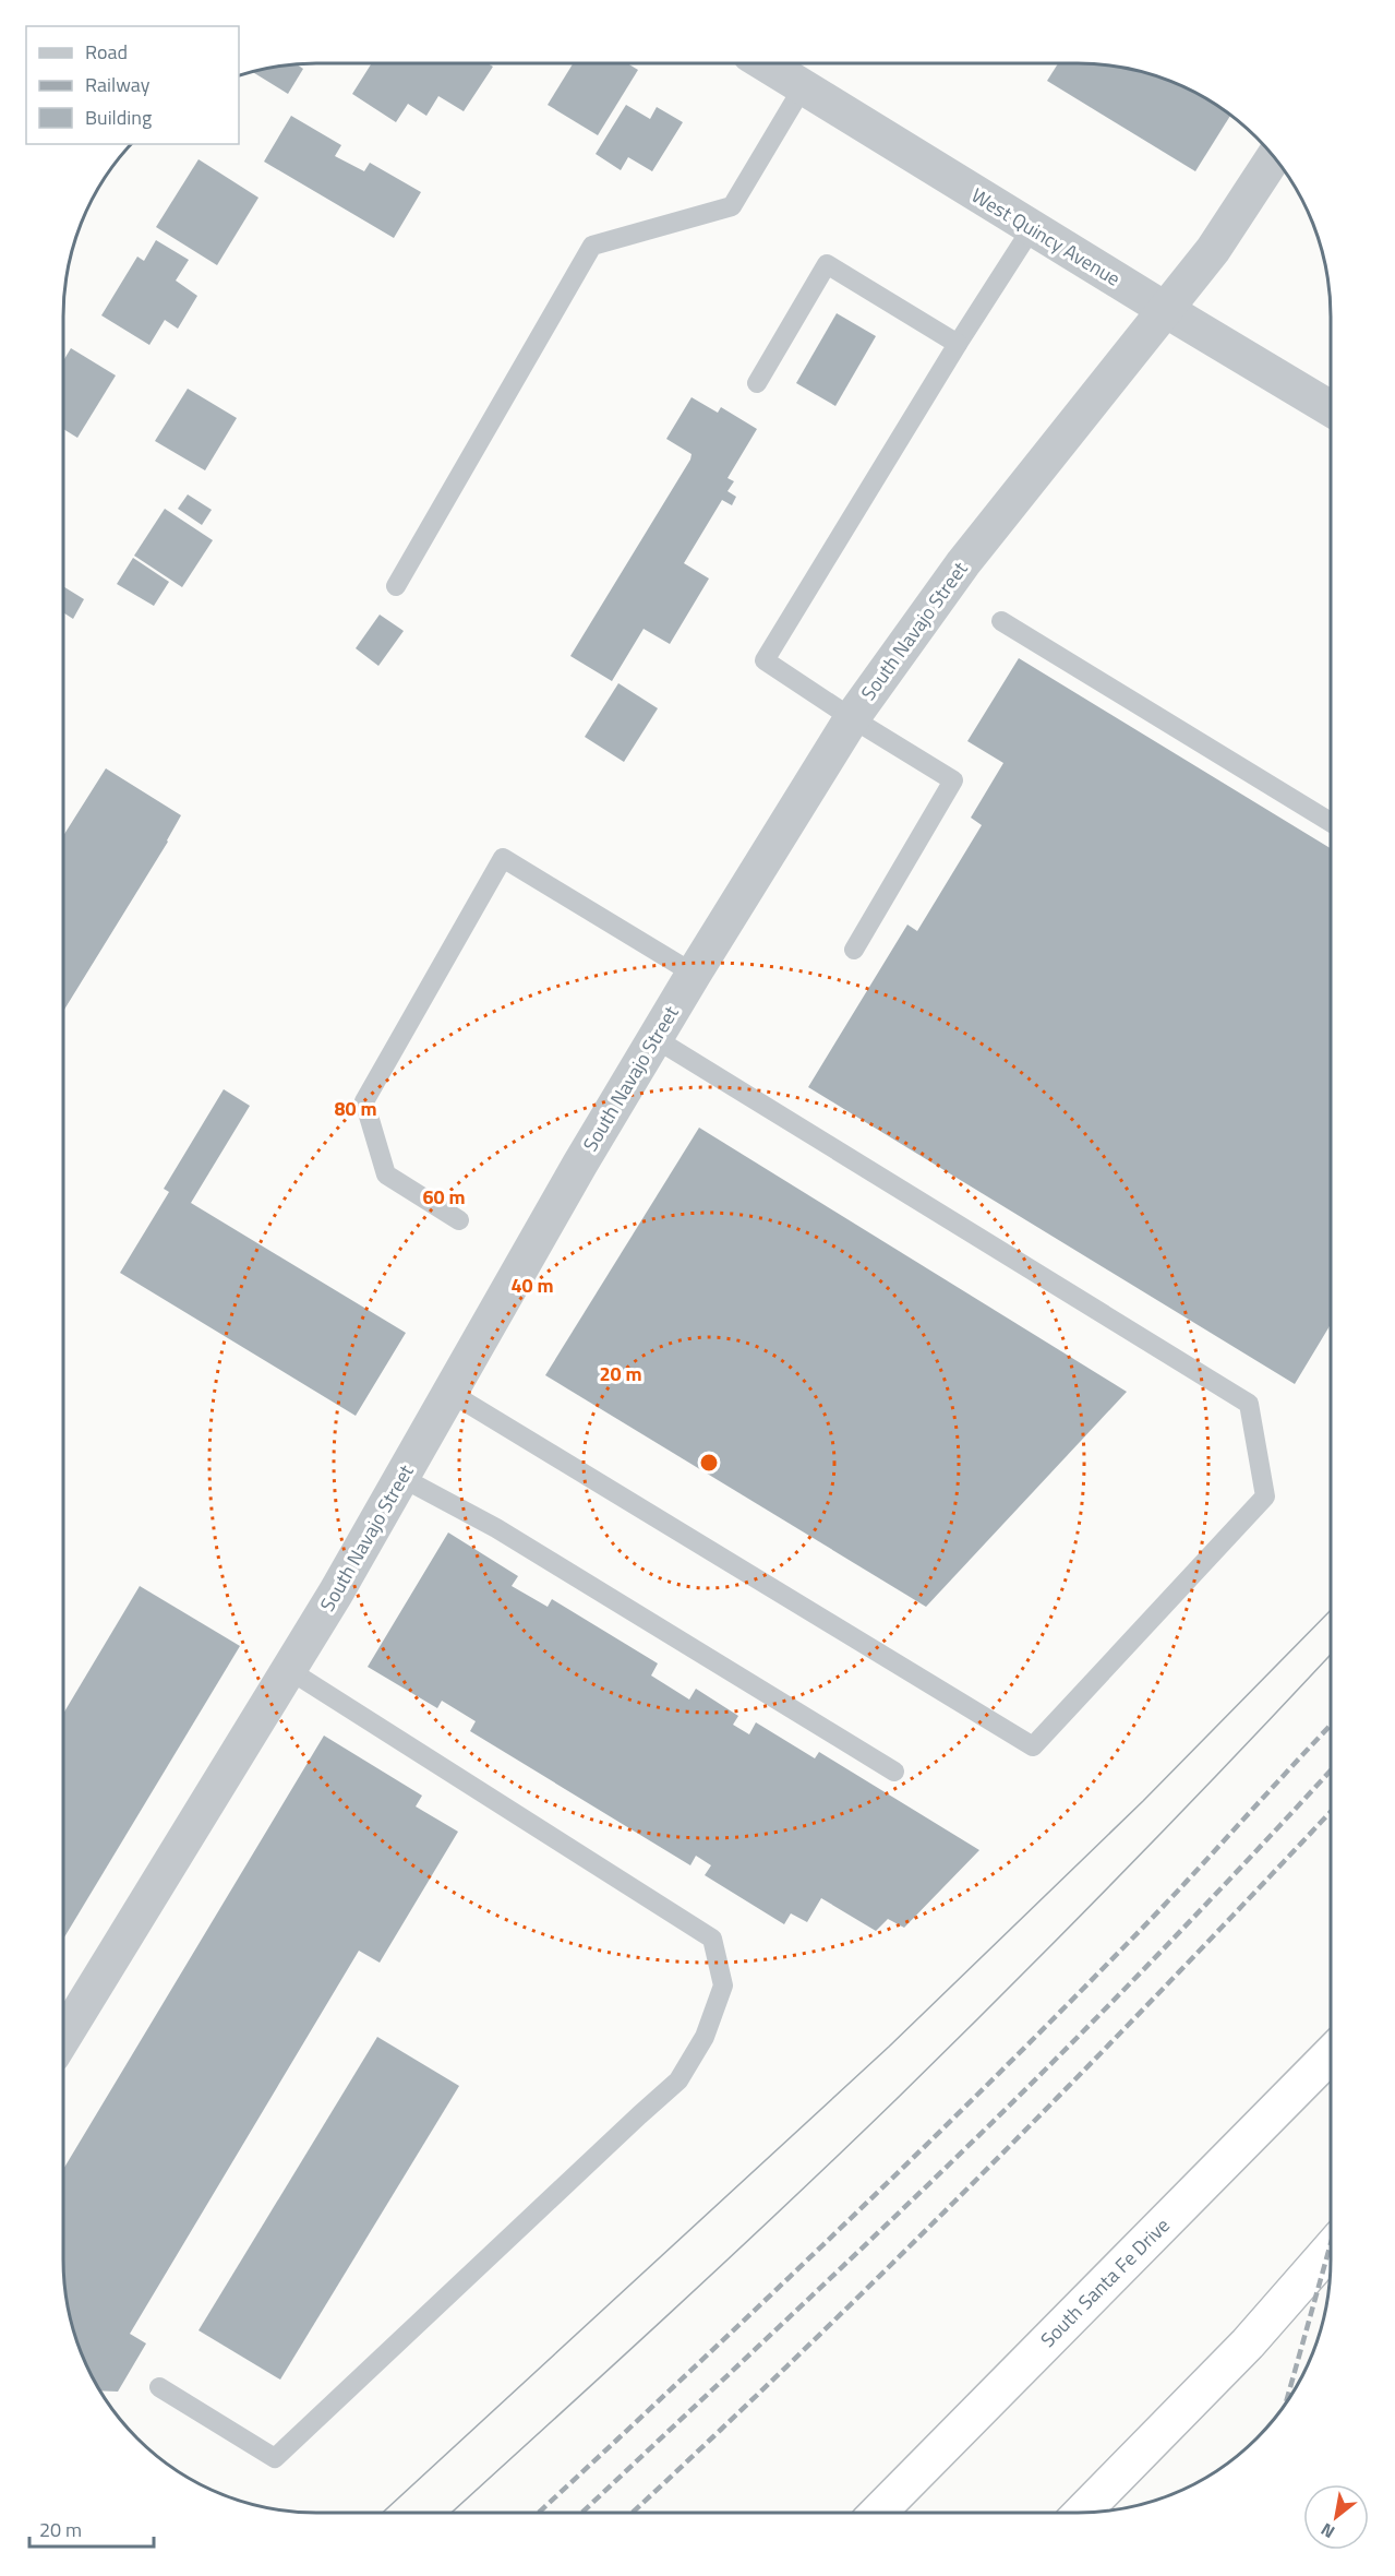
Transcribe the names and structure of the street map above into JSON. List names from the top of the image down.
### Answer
{
  "streets": {
    "highway": ["South Santa Fe Drive"],
    "street": ["West Quincy Avenue", "South Navajo Street"]
  },
  "crossings": [
    ["West Quincy Avenue", "South Navajo Street"]
  ],
  "legend": ["Road", "Railway", "Building"],
  "scale_bar": "20 m",
  "north": "bottom left",
  "rings": [
    "80 m",
    "60 m",
    "40 m",
    "20 m"
  ]
}
